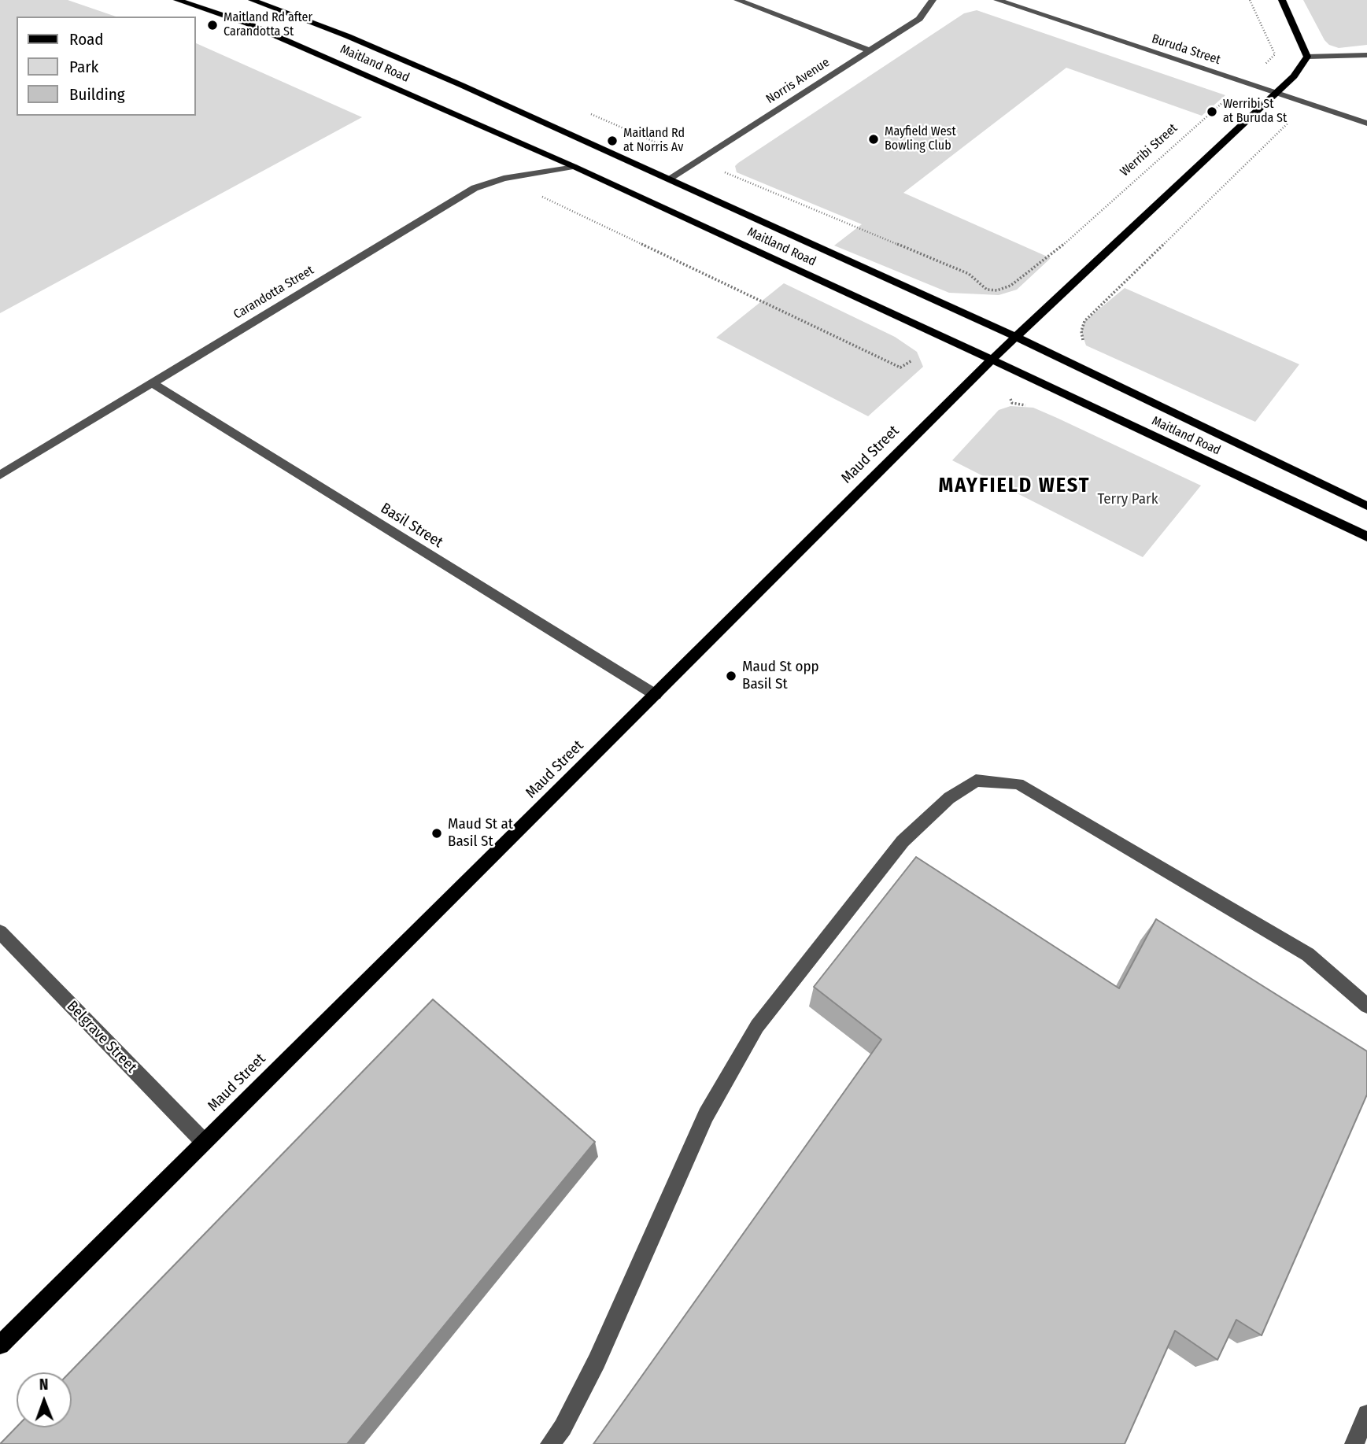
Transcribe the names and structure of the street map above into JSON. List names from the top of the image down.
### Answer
{
  "streets": {
    "main road": ["Maitland Road", "Maud Street"],
    "street": [
      "Buruda Street",
      "Norris Avenue",
      "Carandotta Street",
      "Basil Street",
      "Belgrave Street"
    ],
    "path": ["Werribi Street"]
  },
  "crossings": [
    ["Buruda Street", "Werribi Street"],
    ["Maitland Road", "Norris Avenue"],
    ["Maitland Road", "Carandotta Street"],
    ["Maitland Road", "Maud Street"],
    ["Carandotta Street", "Basil Street"],
    ["Maud Street", "Basil Street"],
    ["Maud Street", "Belgrave Street"]
  ],
  "districts": ["MAYFIELD WEST"],
  "parks": ["Terry Park"],
  "places": [
    "Maitland Rd after Carandotta St",
    "Werribi St at Buruda St",
    "Mayfield West Bowling Club",
    "Maitland Rd at Norris Av",
    "Maud St opp Basil St",
    "Maud St at Basil St"
  ],
  "legend": ["Road", "Park", "Building"],
  "north": "top"
}
